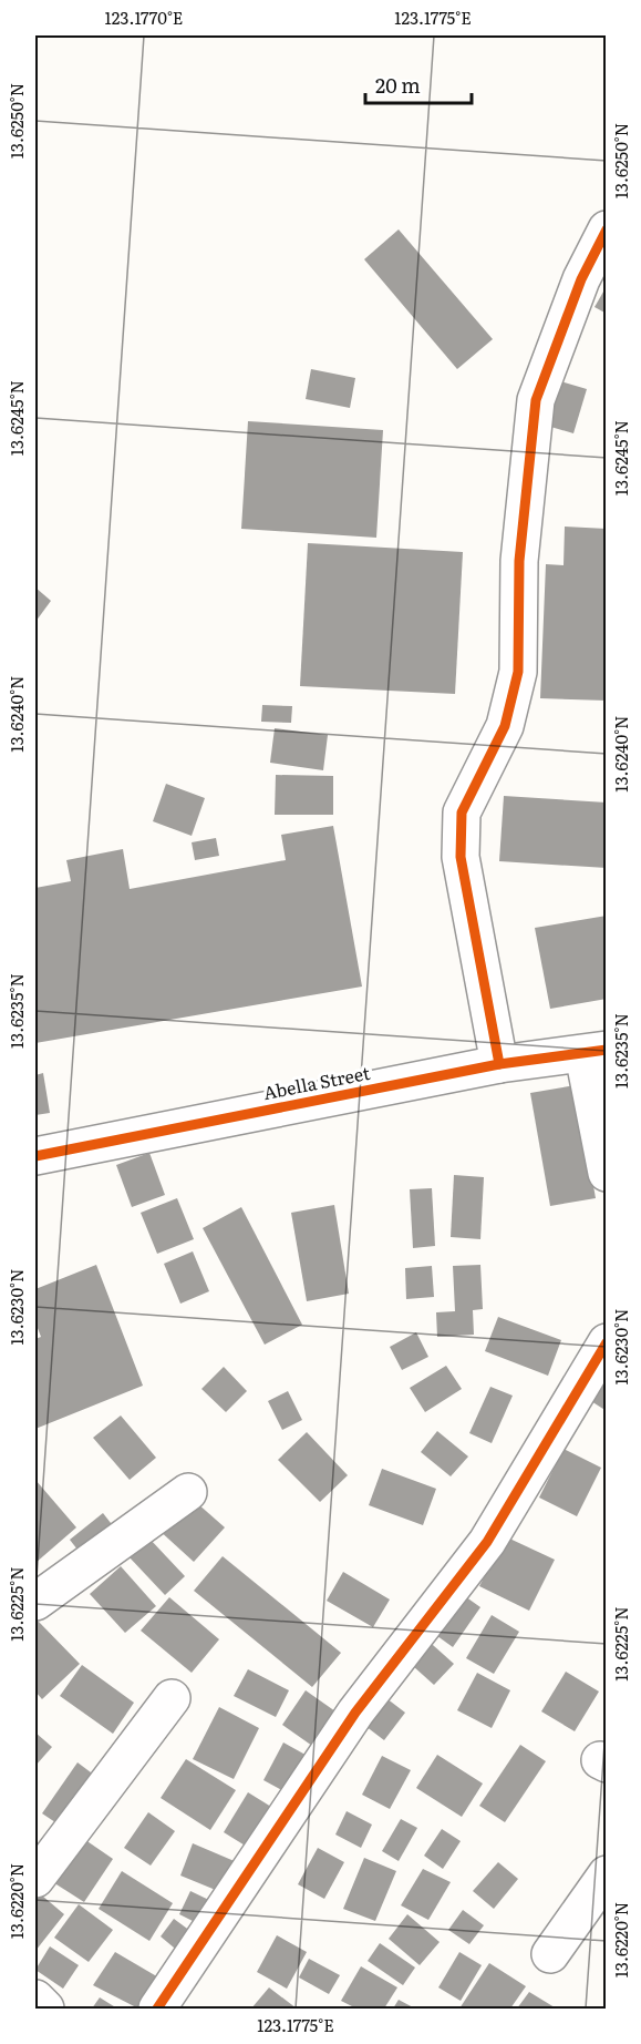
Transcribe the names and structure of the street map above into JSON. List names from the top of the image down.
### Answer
{
  "streets": {
    "street": ["Abella Street"]
  },
  "scale_bar": "20 m",
  "coordinates": [
    "123.1770°E",
    "123.1775°E",
    "13.6250°N",
    "13.6245°N",
    "13.6240°N",
    "13.6235°N",
    "13.6230°N",
    "13.6225°N",
    "13.6220°N"
  ]
}
